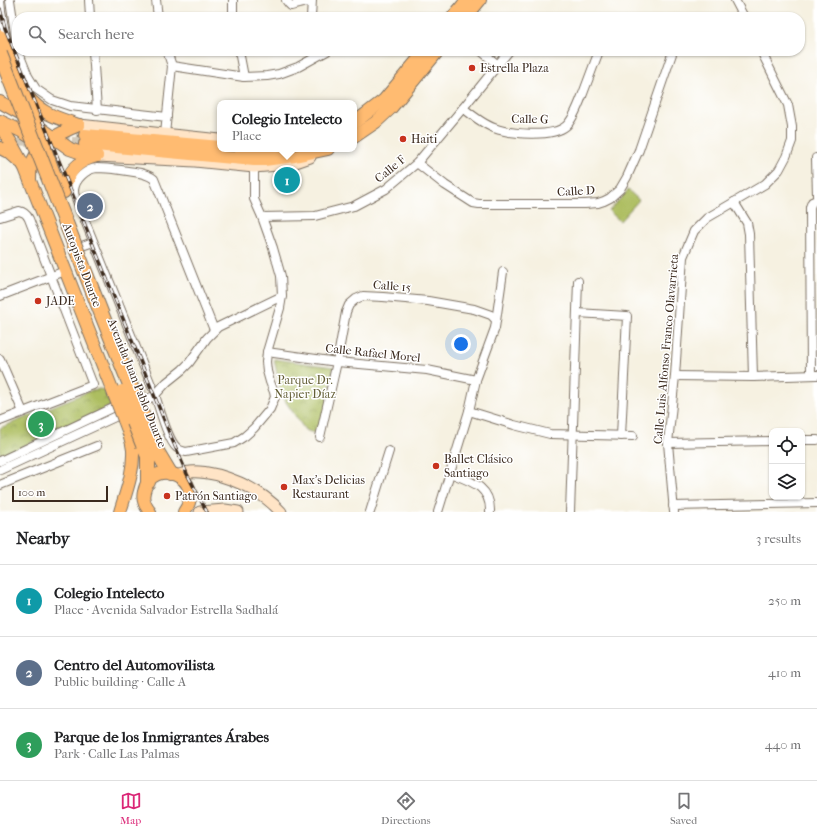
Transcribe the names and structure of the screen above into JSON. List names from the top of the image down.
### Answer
{
  "streets": {
    "highway": ["Autopista Duarte"],
    "main road": ["Avenida Juan Pablo Duarte"],
    "street": [
      "Calle G",
      "Calle F",
      "Calle D",
      "Calle 15",
      "Calle Luis Alfonso Franco Olavarrieta",
      "Calle Rafael Morel"
    ]
  },
  "crossings": [
    ["Calle G", "Calle F"],
    ["Calle F", "Calle D"],
    ["Autopista Duarte", "Avenida Juan Pablo Duarte"],
    ["Calle 15", "Calle Rafael Morel"]
  ],
  "parks": ["Parque Dr. Napier Díaz"],
  "places": [
    "Estrella Plaza",
    "Haiti",
    "JADE",
    "Ballet Clásico Santiago",
    "Max's Delicias Restaurant",
    "Patrón Santiago"
  ],
  "scale_bar": "100 m",
  "page": {
    "search": "Search here",
    "popup": ["Colegio Intelecto", "Place"],
    "pins": ["1", "2", "3"],
    "scale": "100 m",
    "heading": ["Nearby", "3 results"],
    "list": [
      {
        "mark": "1",
        "name": "Colegio Intelecto",
        "note": "Place · Avenida Salvador Estrella Sadhalá",
        "value": "250 m"
      },
      {
        "mark": "2",
        "name": "Centro del Automovilista",
        "note": "Public building · Calle A",
        "value": "410 m"
      },
      {
        "mark": "3",
        "name": "Parque de los Inmigrantes Árabes",
        "note": "Park · Calle Las Palmas",
        "value": "440 m"
      }
    ],
    "nav": ["Map", "Directions", "Saved"]
  }
}
